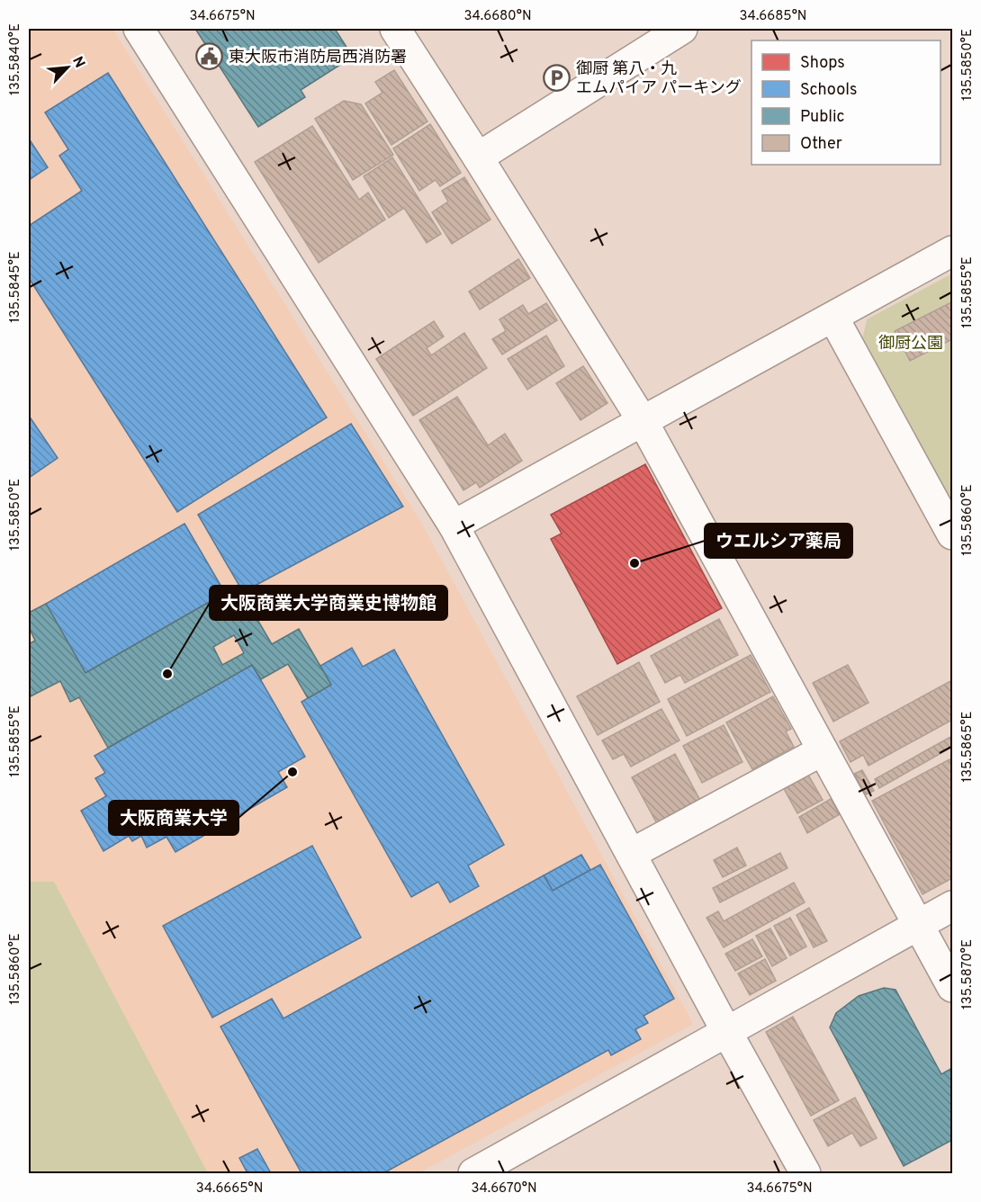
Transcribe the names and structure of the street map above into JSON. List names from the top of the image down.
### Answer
{
  "parks": ["御厨公園"],
  "places": {
    "public building": ["東大阪市消防局西消防署"],
    "parking": ["御厨 第八・九 エムパイア パーキング"],
    "other": ["ウエルシア薬局", "大阪商業大学商業史博物館", "大阪商業大学"]
  },
  "legend": [
    "Shops",
    "Schools",
    "Public",
    "Other"
  ],
  "north": "top right",
  "coordinates": [
    "34.6675°N",
    "34.6680°N",
    "34.6685°N",
    "135.5840°E",
    "135.5850°E",
    "135.5845°E",
    "135.5855°E",
    "135.5860°E",
    "135.5865°E",
    "135.5870°E",
    "34.6665°N",
    "34.6670°N"
  ]
}
